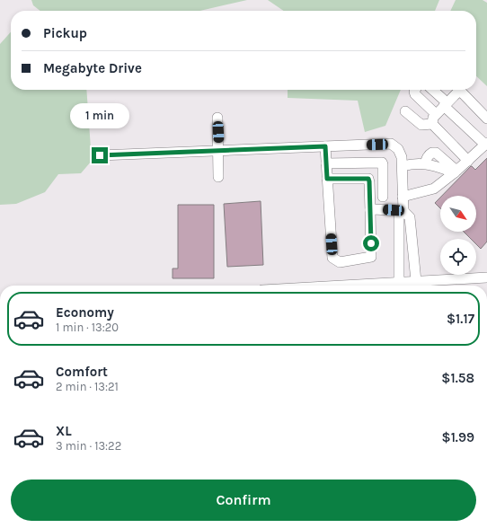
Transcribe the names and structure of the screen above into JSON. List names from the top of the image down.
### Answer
{
  "north": "bottom right",
  "page": {
    "banner": ["Pickup", "Megabyte Drive"],
    "bubble": "1 min",
    "list": [
      {
        "name": "Economy",
        "note": "1 min · 13:20",
        "value": "$1.17"
      },
      {
        "name": "Comfort",
        "note": "2 min · 13:21",
        "value": "$1.58"
      },
      {
        "name": "XL",
        "note": "3 min · 13:22",
        "value": "$1.99"
      }
    ],
    "buttons": "Confirm"
  }
}
